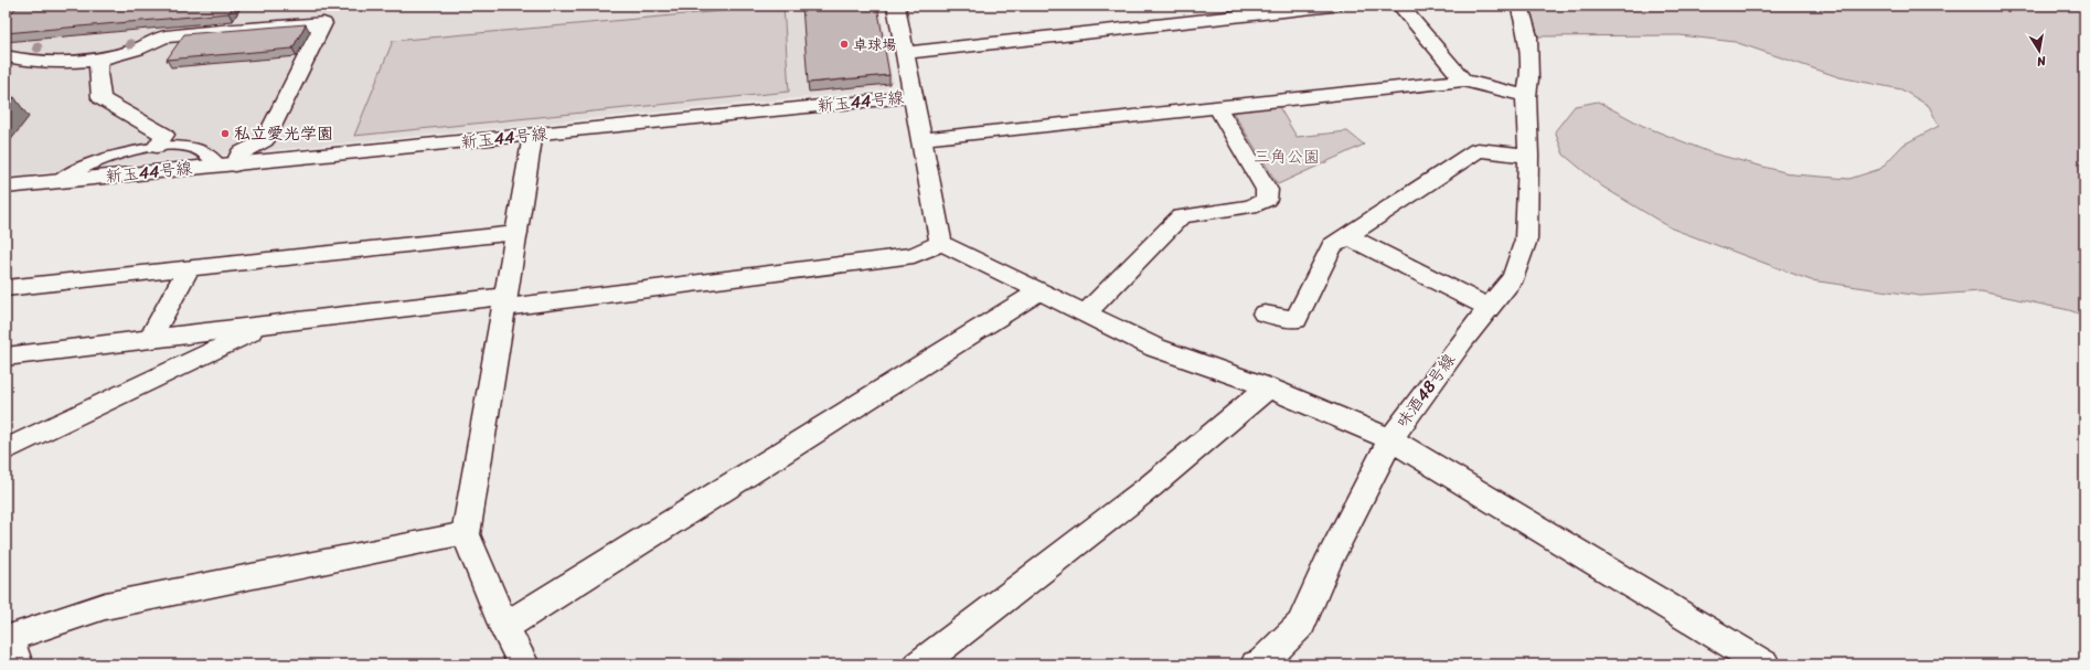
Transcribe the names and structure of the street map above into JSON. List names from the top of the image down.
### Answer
{
  "streets": {
    "street": ["新玉44号線", "味酒48号線"]
  },
  "parks": ["三角公園"],
  "places": ["卓球場", "私立愛光学園"],
  "north": "bottom"
}
